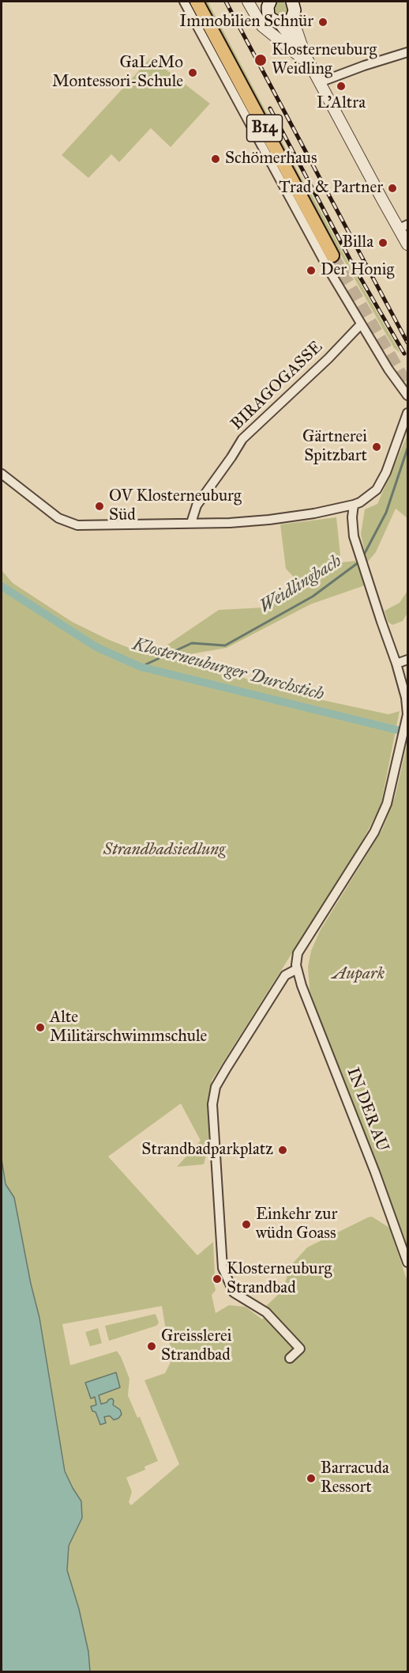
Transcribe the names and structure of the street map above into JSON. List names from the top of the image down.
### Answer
{
  "streets": {
    "main road": ["B14"],
    "street": ["BIRAGOGASSE", "IN DER AU"]
  },
  "water": ["Weidlingbach", "Klosterneuburger Durchstich"],
  "parks": ["Strandbadsiedlung", "Aupark"],
  "places": [
    "Immobilien Schnür",
    "Klosterneuburg Weidling",
    "GaLeMo Montessori-Schule",
    "L'Altra",
    "Schömerhaus",
    "Trad & Partner",
    "Billa",
    "Der Honig",
    "Gärtnerei Spitzbart",
    "OV Klosterneuburg Süd",
    "Alte Militärschwimmschule",
    "Strandbadparkplatz",
    "Einkehr zur wüdn Goass",
    "Klosterneuburg Strandbad",
    "Greisslerei Strandbad",
    "Barracuda Ressort"
  ]
}
